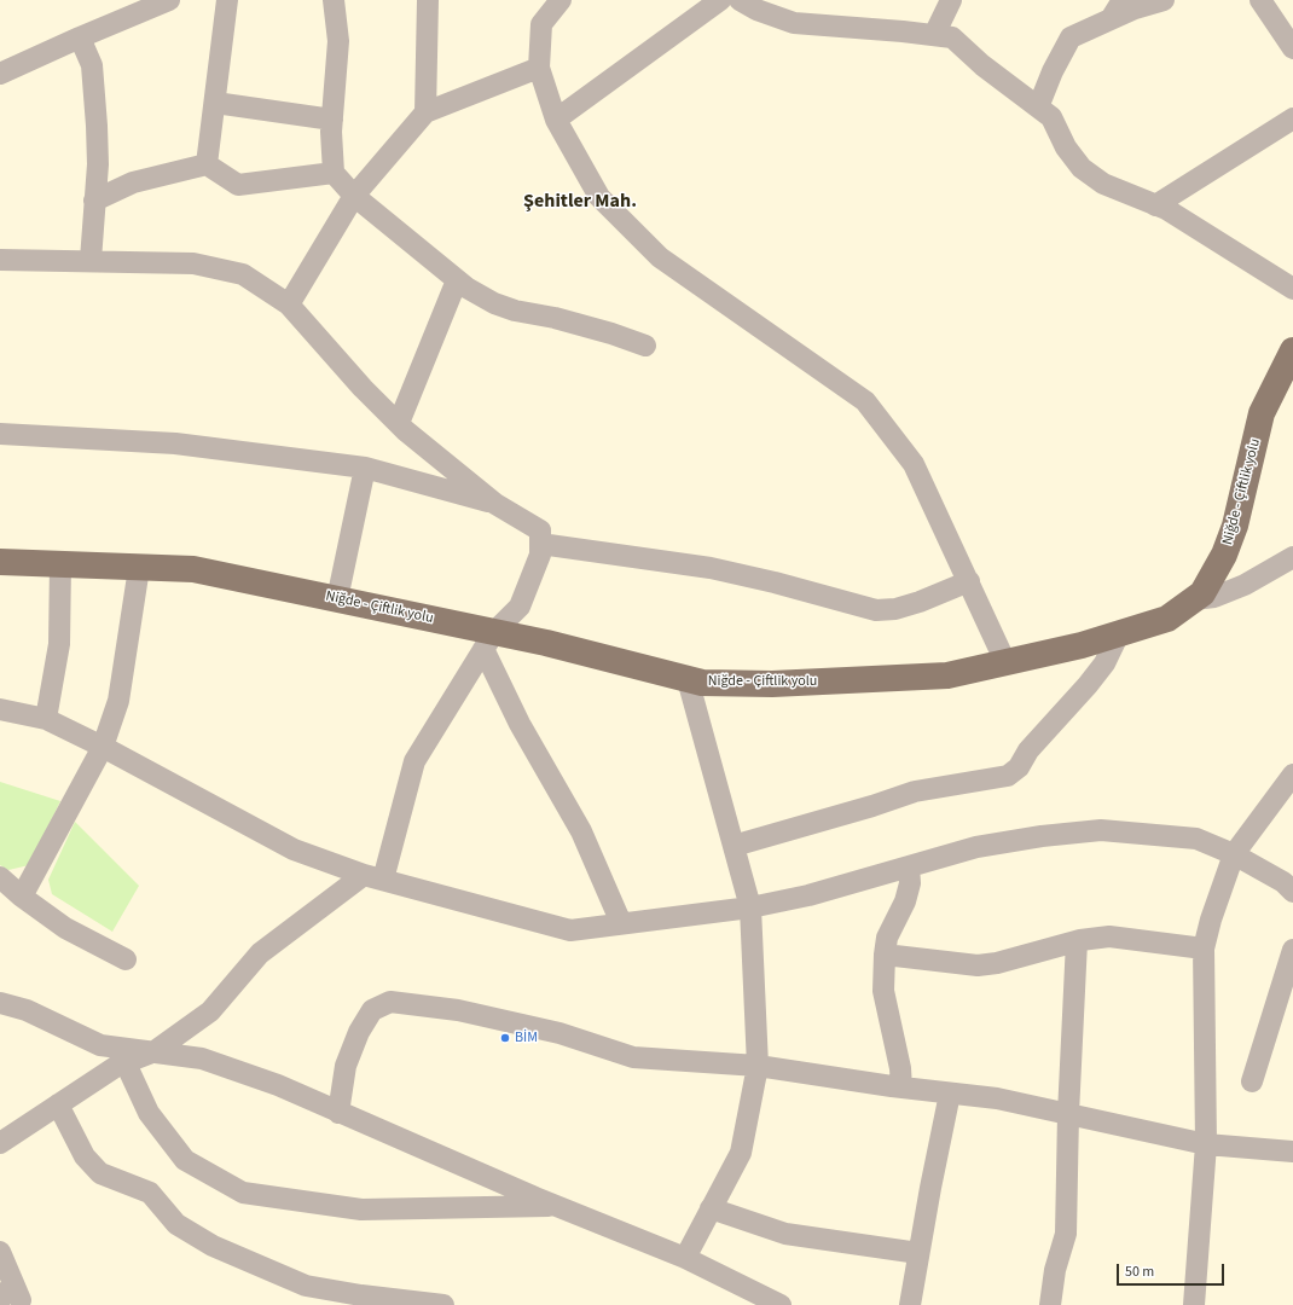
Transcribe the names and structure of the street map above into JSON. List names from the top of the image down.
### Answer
{
  "streets": {
    "main road": ["Niğde - Çiftlik yolu"]
  },
  "districts": ["Şehitler Mah."],
  "places": ["BİM"],
  "scale_bar": "50 m"
}
